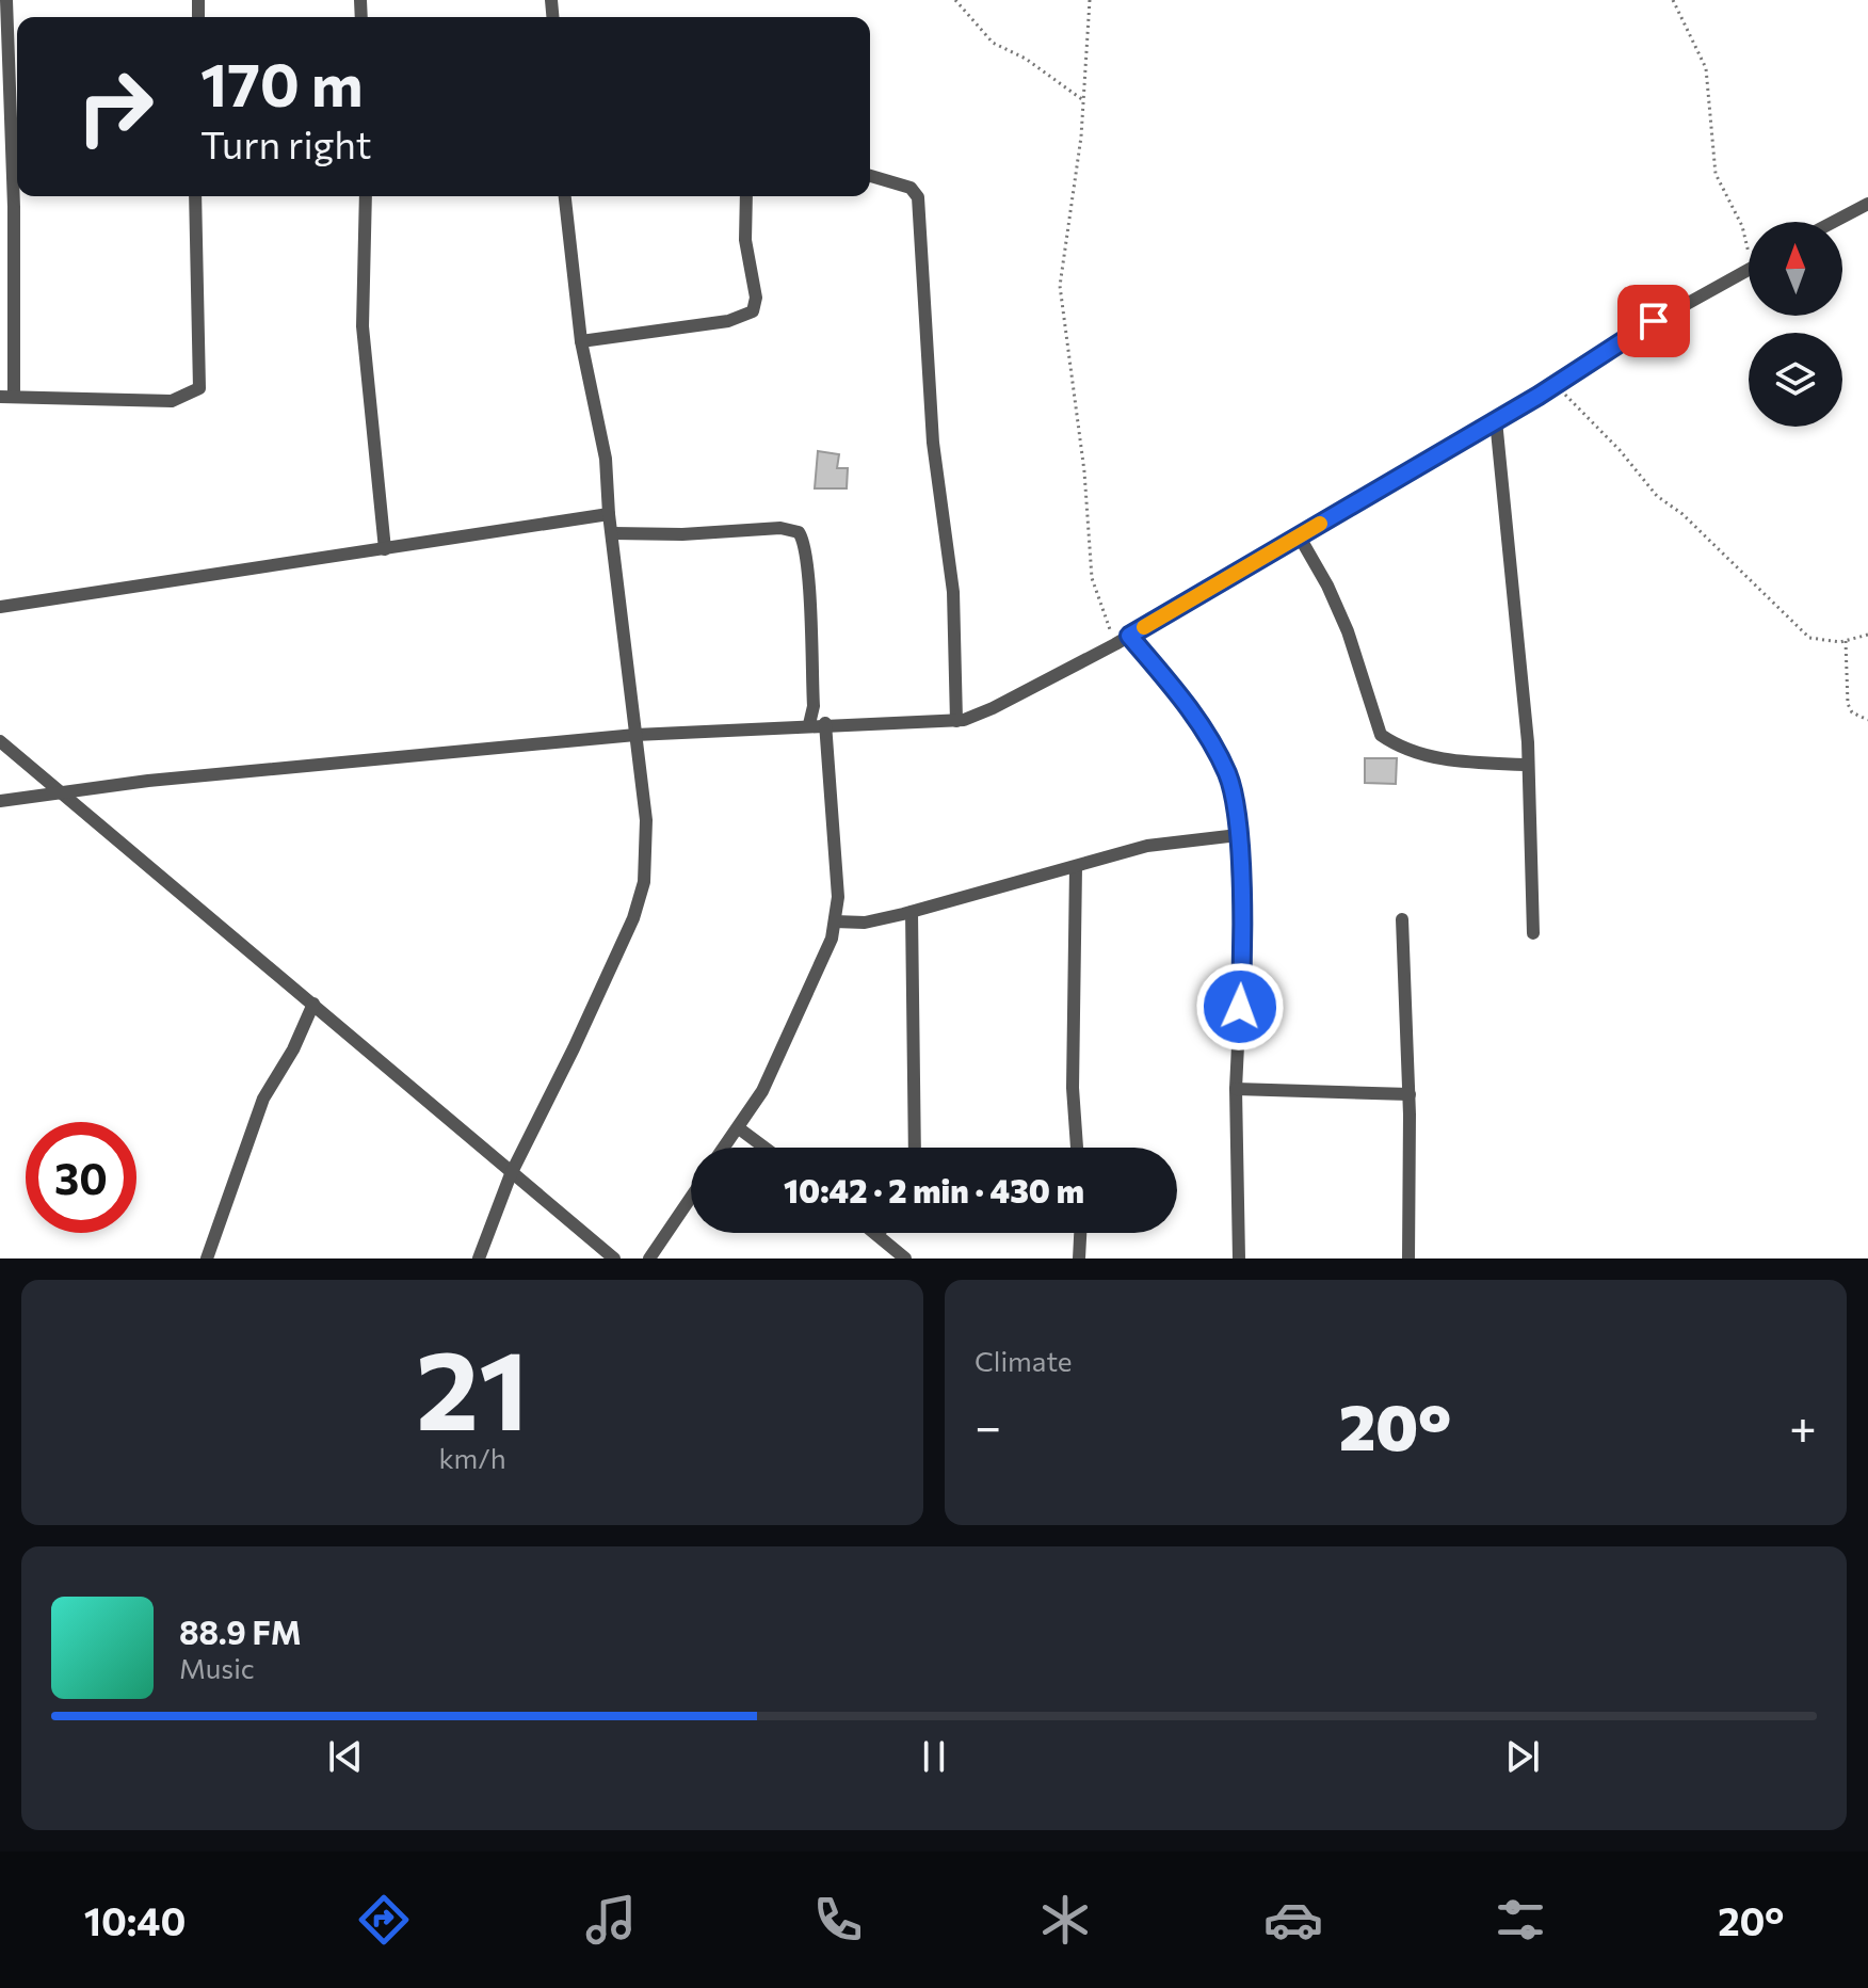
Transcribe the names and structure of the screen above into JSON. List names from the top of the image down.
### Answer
{
  "north": "top",
  "page": {
    "turn": ["170 m", "Turn right"],
    "limit": "30",
    "trip": "10:42 · 2 min · 430 m",
    "tile": [
      ["21", "km/h"],
      "Climate"
    ],
    "heat": ["−", "20°", "+"],
    "song": ["88.9 FM", "Music"],
    "tabs": ["10:40", "20°"]
  }
}
